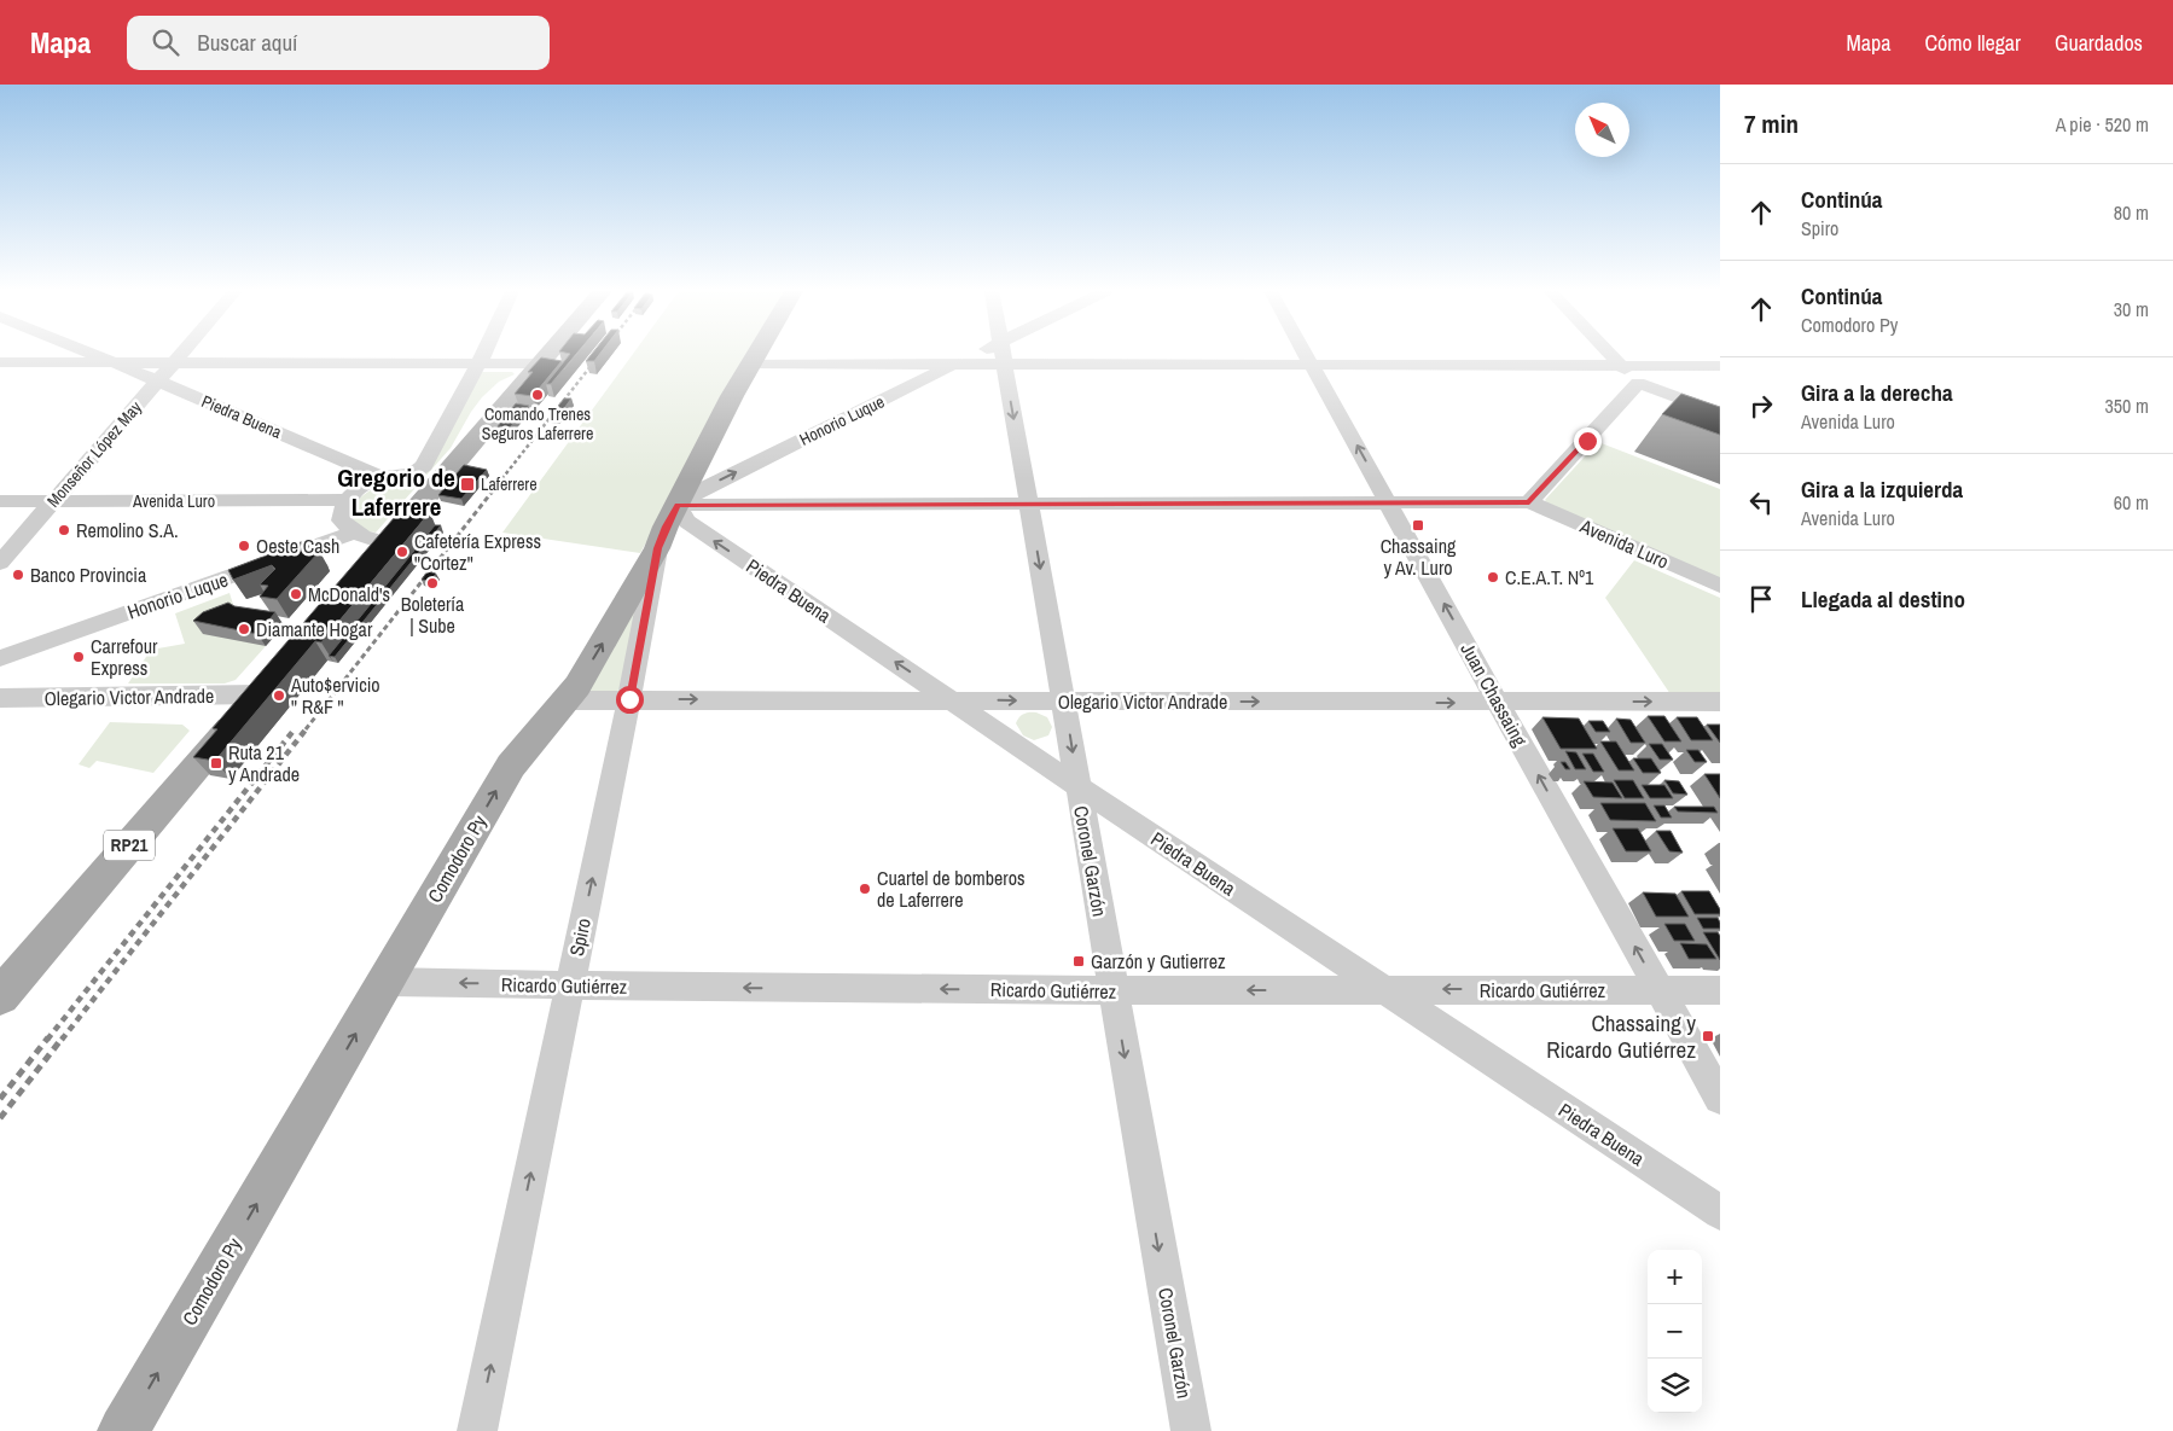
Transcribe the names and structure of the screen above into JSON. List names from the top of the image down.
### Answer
{
  "streets": {
    "main road": ["RP21", "Comodoro Py"],
    "street": [
      "Piedra Buena",
      "Honorio Luque",
      "Monseñor López May",
      "Avenida Luro",
      "Juan Chassaing",
      "Olegario Victor Andrade",
      "Coronel Garzón",
      "Spiro",
      "Ricardo Gutiérrez"
    ]
  },
  "crossings": [
    ["Piedra Buena", "Honorio Luque"],
    ["Piedra Buena", "Monseñor López May"],
    ["Piedra Buena", "Avenida Luro"],
    ["Piedra Buena", "Olegario Victor Andrade"],
    ["Piedra Buena", "Comodoro Py"],
    ["Piedra Buena", "Coronel Garzón"],
    ["Piedra Buena", "Ricardo Gutiérrez"],
    ["Honorio Luque", "Avenida Luro"],
    ["Honorio Luque", "Comodoro Py"],
    ["Monseñor López May", "Avenida Luro"],
    ["Avenida Luro", "Juan Chassaing"],
    ["Avenida Luro", "Comodoro Py"],
    ["Avenida Luro", "Coronel Garzón"],
    ["Juan Chassaing", "Olegario Victor Andrade"],
    ["Juan Chassaing", "Ricardo Gutiérrez"],
    ["Olegario Victor Andrade", "RP21"],
    ["Olegario Victor Andrade", "Comodoro Py"],
    ["Olegario Victor Andrade", "Coronel Garzón"],
    ["Olegario Victor Andrade", "Spiro"],
    ["Comodoro Py", "Spiro"],
    ["Comodoro Py", "Ricardo Gutiérrez"],
    ["Coronel Garzón", "Ricardo Gutiérrez"],
    ["Spiro", "Ricardo Gutiérrez"]
  ],
  "one_way": [
    "Honorio Luque",
    "Juan Chassaing",
    "Olegario Victor Andrade",
    "Coronel Garzón",
    "Spiro",
    "Ricardo Gutiérrez"
  ],
  "districts": ["Gregorio de Laferrere"],
  "places": {
    "other": [
      "Comando Trenes Seguros Laferrere",
      "Remolino S.A.",
      "Oeste Cash",
      "Cafetería Express ''Cortez''",
      "Banco Provincia",
      "C.E.A.T. Nº1",
      "Boletería | Sube",
      "McDonald's",
      "Diamante Hogar",
      "Carrefour Express",
      "Auto$ervicio '' R&F ''",
      "Cuartel de bomberos de Laferrere"
    ],
    "transit": [
      "Laferrere",
      "Chassaing y Av. Luro",
      "Ruta 21 y Andrade",
      "Garzón y Gutierrez",
      "Chassaing y Ricardo Gutiérrez"
    ]
  },
  "north": "top left",
  "page": {
    "header": "Mapa",
    "search": "Buscar aquí",
    "nav": ["Mapa", "Cómo llegar", "Guardados"],
    "heading": ["7 min", "A pie · 520 m"],
    "list": [
      ["Continúa", "Spiro", "80 m"],
      ["Continúa", "Comodoro Py", "30 m"],
      ["Gira a la derecha", "Avenida Luro", "350 m"],
      ["Gira a la izquierda", "Avenida Luro", "60 m"],
      "Llegada al destino"
    ],
    "map_buttons": ["+", "−"]
  }
}
